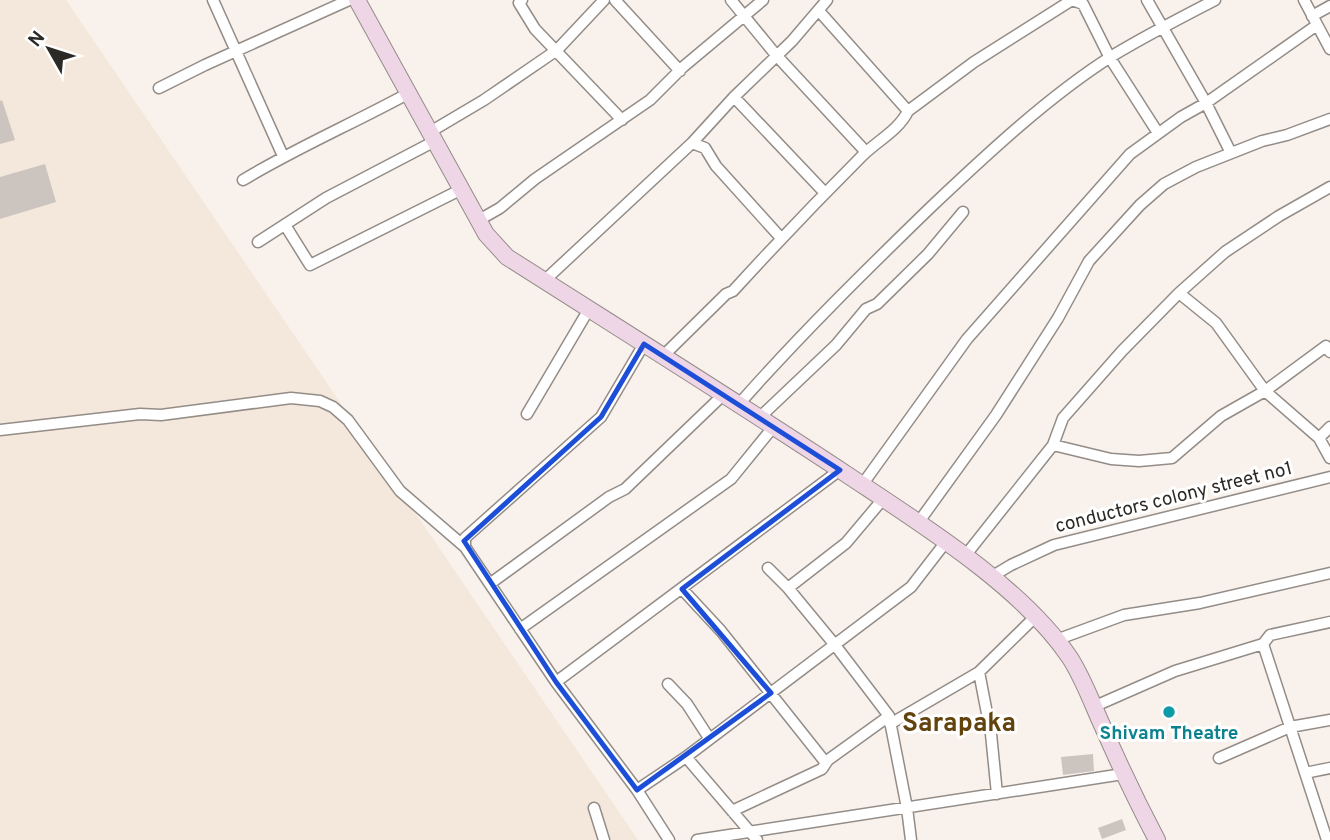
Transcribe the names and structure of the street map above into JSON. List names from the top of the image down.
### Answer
{
  "streets": {
    "street": ["conductors colony street no1"]
  },
  "districts": ["Sarapaka"],
  "places": ["Shivam Theatre"],
  "north": "top left"
}
